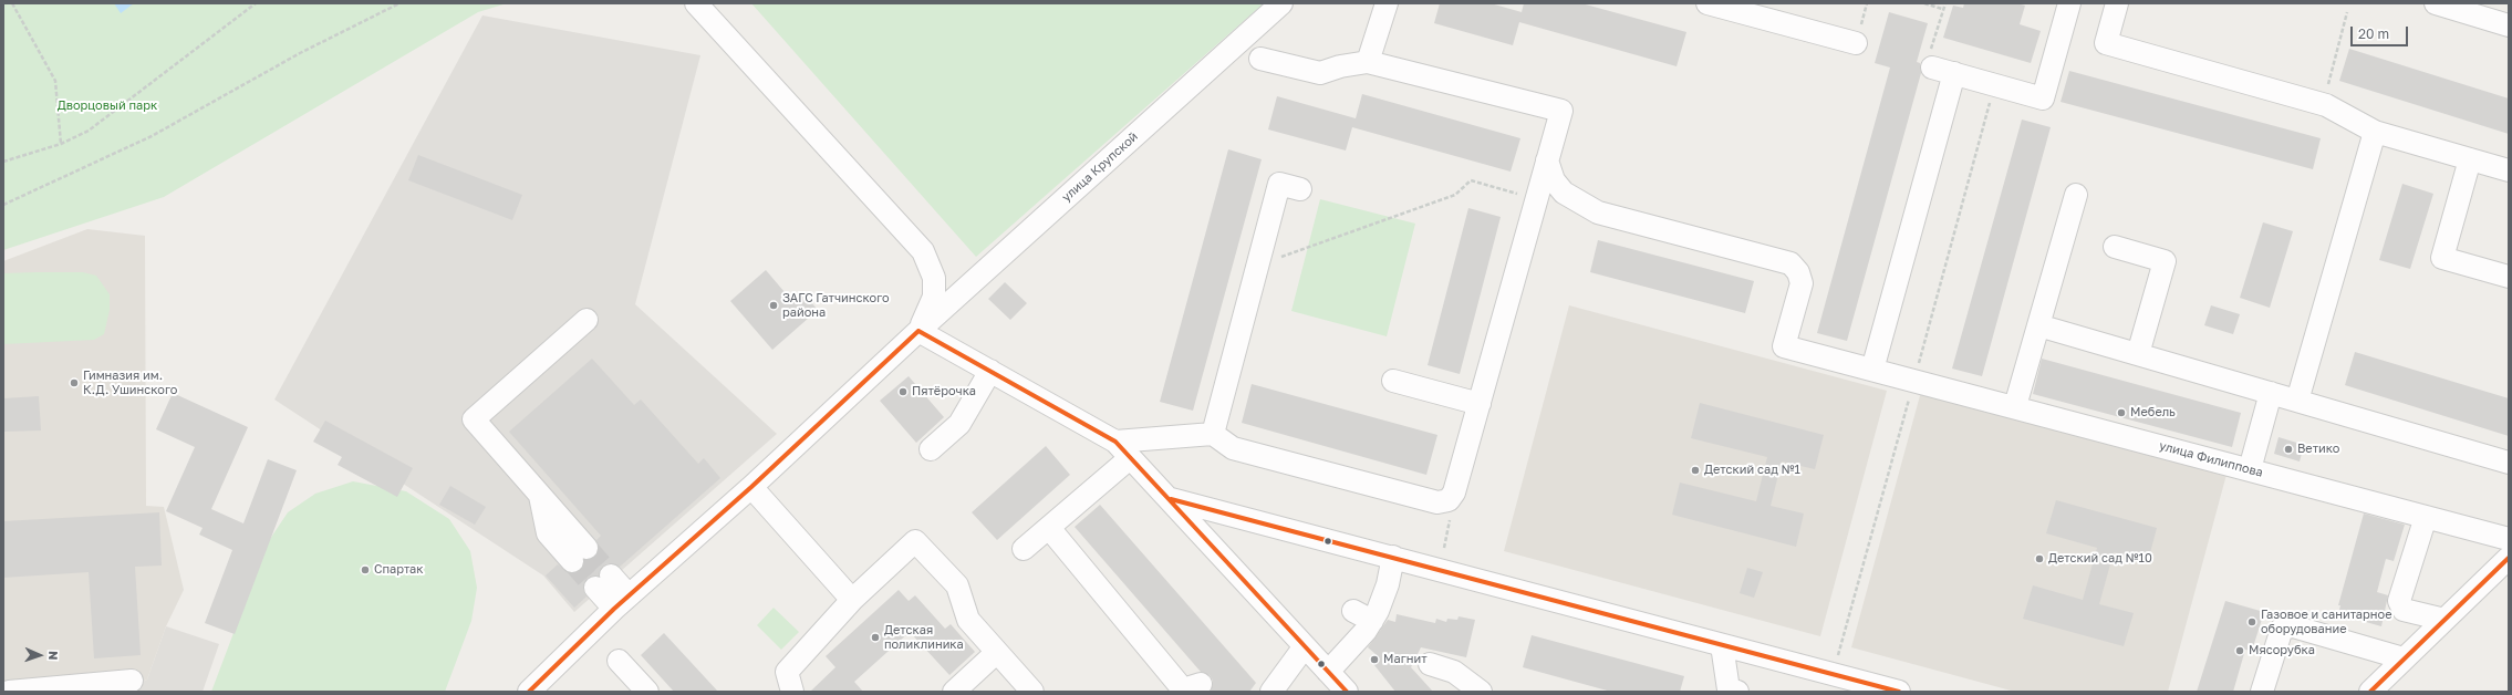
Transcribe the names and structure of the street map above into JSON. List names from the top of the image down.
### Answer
{
  "streets": {
    "street": ["улица Крупской", "улица Филиппова"]
  },
  "parks": ["Дворцовый парк"],
  "places": [
    "ЗАГС Гатчинского района",
    "Гимназия им. К.Д. Ушинского",
    "Пятёрочка",
    "Мебель",
    "Ветико",
    "Детский сад №1",
    "Детский сад №10",
    "Спартак",
    "Газовое и санитарное оборудование",
    "Детская поликлиника",
    "Мясорубка",
    "Магнит"
  ],
  "scale_bar": "20 m",
  "north": "right"
}
